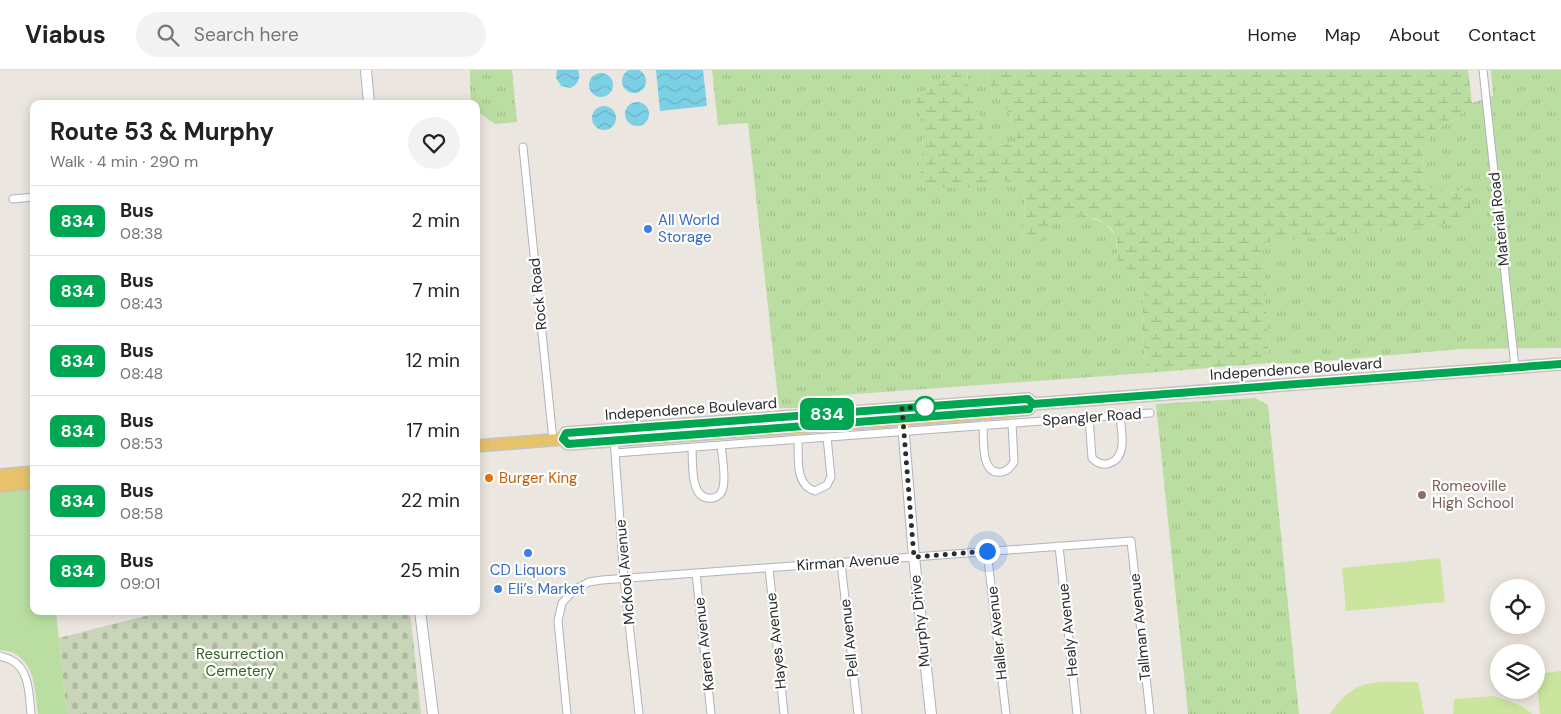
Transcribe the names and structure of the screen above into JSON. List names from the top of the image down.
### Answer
{
  "streets": {
    "main road": ["Independence Boulevard"],
    "street": [
      "Material Road",
      "Rock Road",
      "Spangler Road",
      "Kirman Avenue",
      "McKool Avenue",
      "Murphy Drive",
      "Tallman Avenue",
      "Healy Avenue",
      "Haller Avenue",
      "Pell Avenue",
      "Hayes Avenue",
      "Karen Avenue"
    ]
  },
  "crossings": [
    ["Material Road", "Independence Boulevard"],
    ["Rock Road", "Independence Boulevard"],
    ["Independence Boulevard", "McKool Avenue"],
    ["Independence Boulevard", "Murphy Drive"],
    ["Spangler Road", "McKool Avenue"],
    ["Spangler Road", "Murphy Drive"],
    ["Kirman Avenue", "McKool Avenue"],
    ["Kirman Avenue", "Murphy Drive"],
    ["Kirman Avenue", "Tallman Avenue"],
    ["Kirman Avenue", "Healy Avenue"],
    ["Kirman Avenue", "Haller Avenue"],
    ["Kirman Avenue", "Pell Avenue"],
    ["Kirman Avenue", "Hayes Avenue"],
    ["Kirman Avenue", "Karen Avenue"]
  ],
  "parks": ["Resurrection Cemetery"],
  "places": [
    "All World Storage",
    "Burger King",
    "Romeoville High School",
    "CD Liquors",
    "Eli’s Market"
  ],
  "lines": ["bus line 834"],
  "page": {
    "header": "Viabus",
    "search": "Search here",
    "nav": [
      "Home",
      "Map",
      "About",
      "Contact"
    ],
    "on_map": "834",
    "heading": ["Route 53 & Murphy", "Walk · 4 min · 290 m"],
    "list": [
      {
        "mark": "834",
        "name": "Bus",
        "note": "08:38",
        "value": "2 min"
      },
      {
        "mark": "834",
        "name": "Bus",
        "note": "08:43",
        "value": "7 min"
      },
      {
        "mark": "834",
        "name": "Bus",
        "note": "08:48",
        "value": "12 min"
      },
      {
        "mark": "834",
        "name": "Bus",
        "note": "08:53",
        "value": "17 min"
      },
      {
        "mark": "834",
        "name": "Bus",
        "note": "08:58",
        "value": "22 min"
      },
      {
        "mark": "834",
        "name": "Bus",
        "note": "09:01",
        "value": "25 min"
      }
    ]
  }
}
